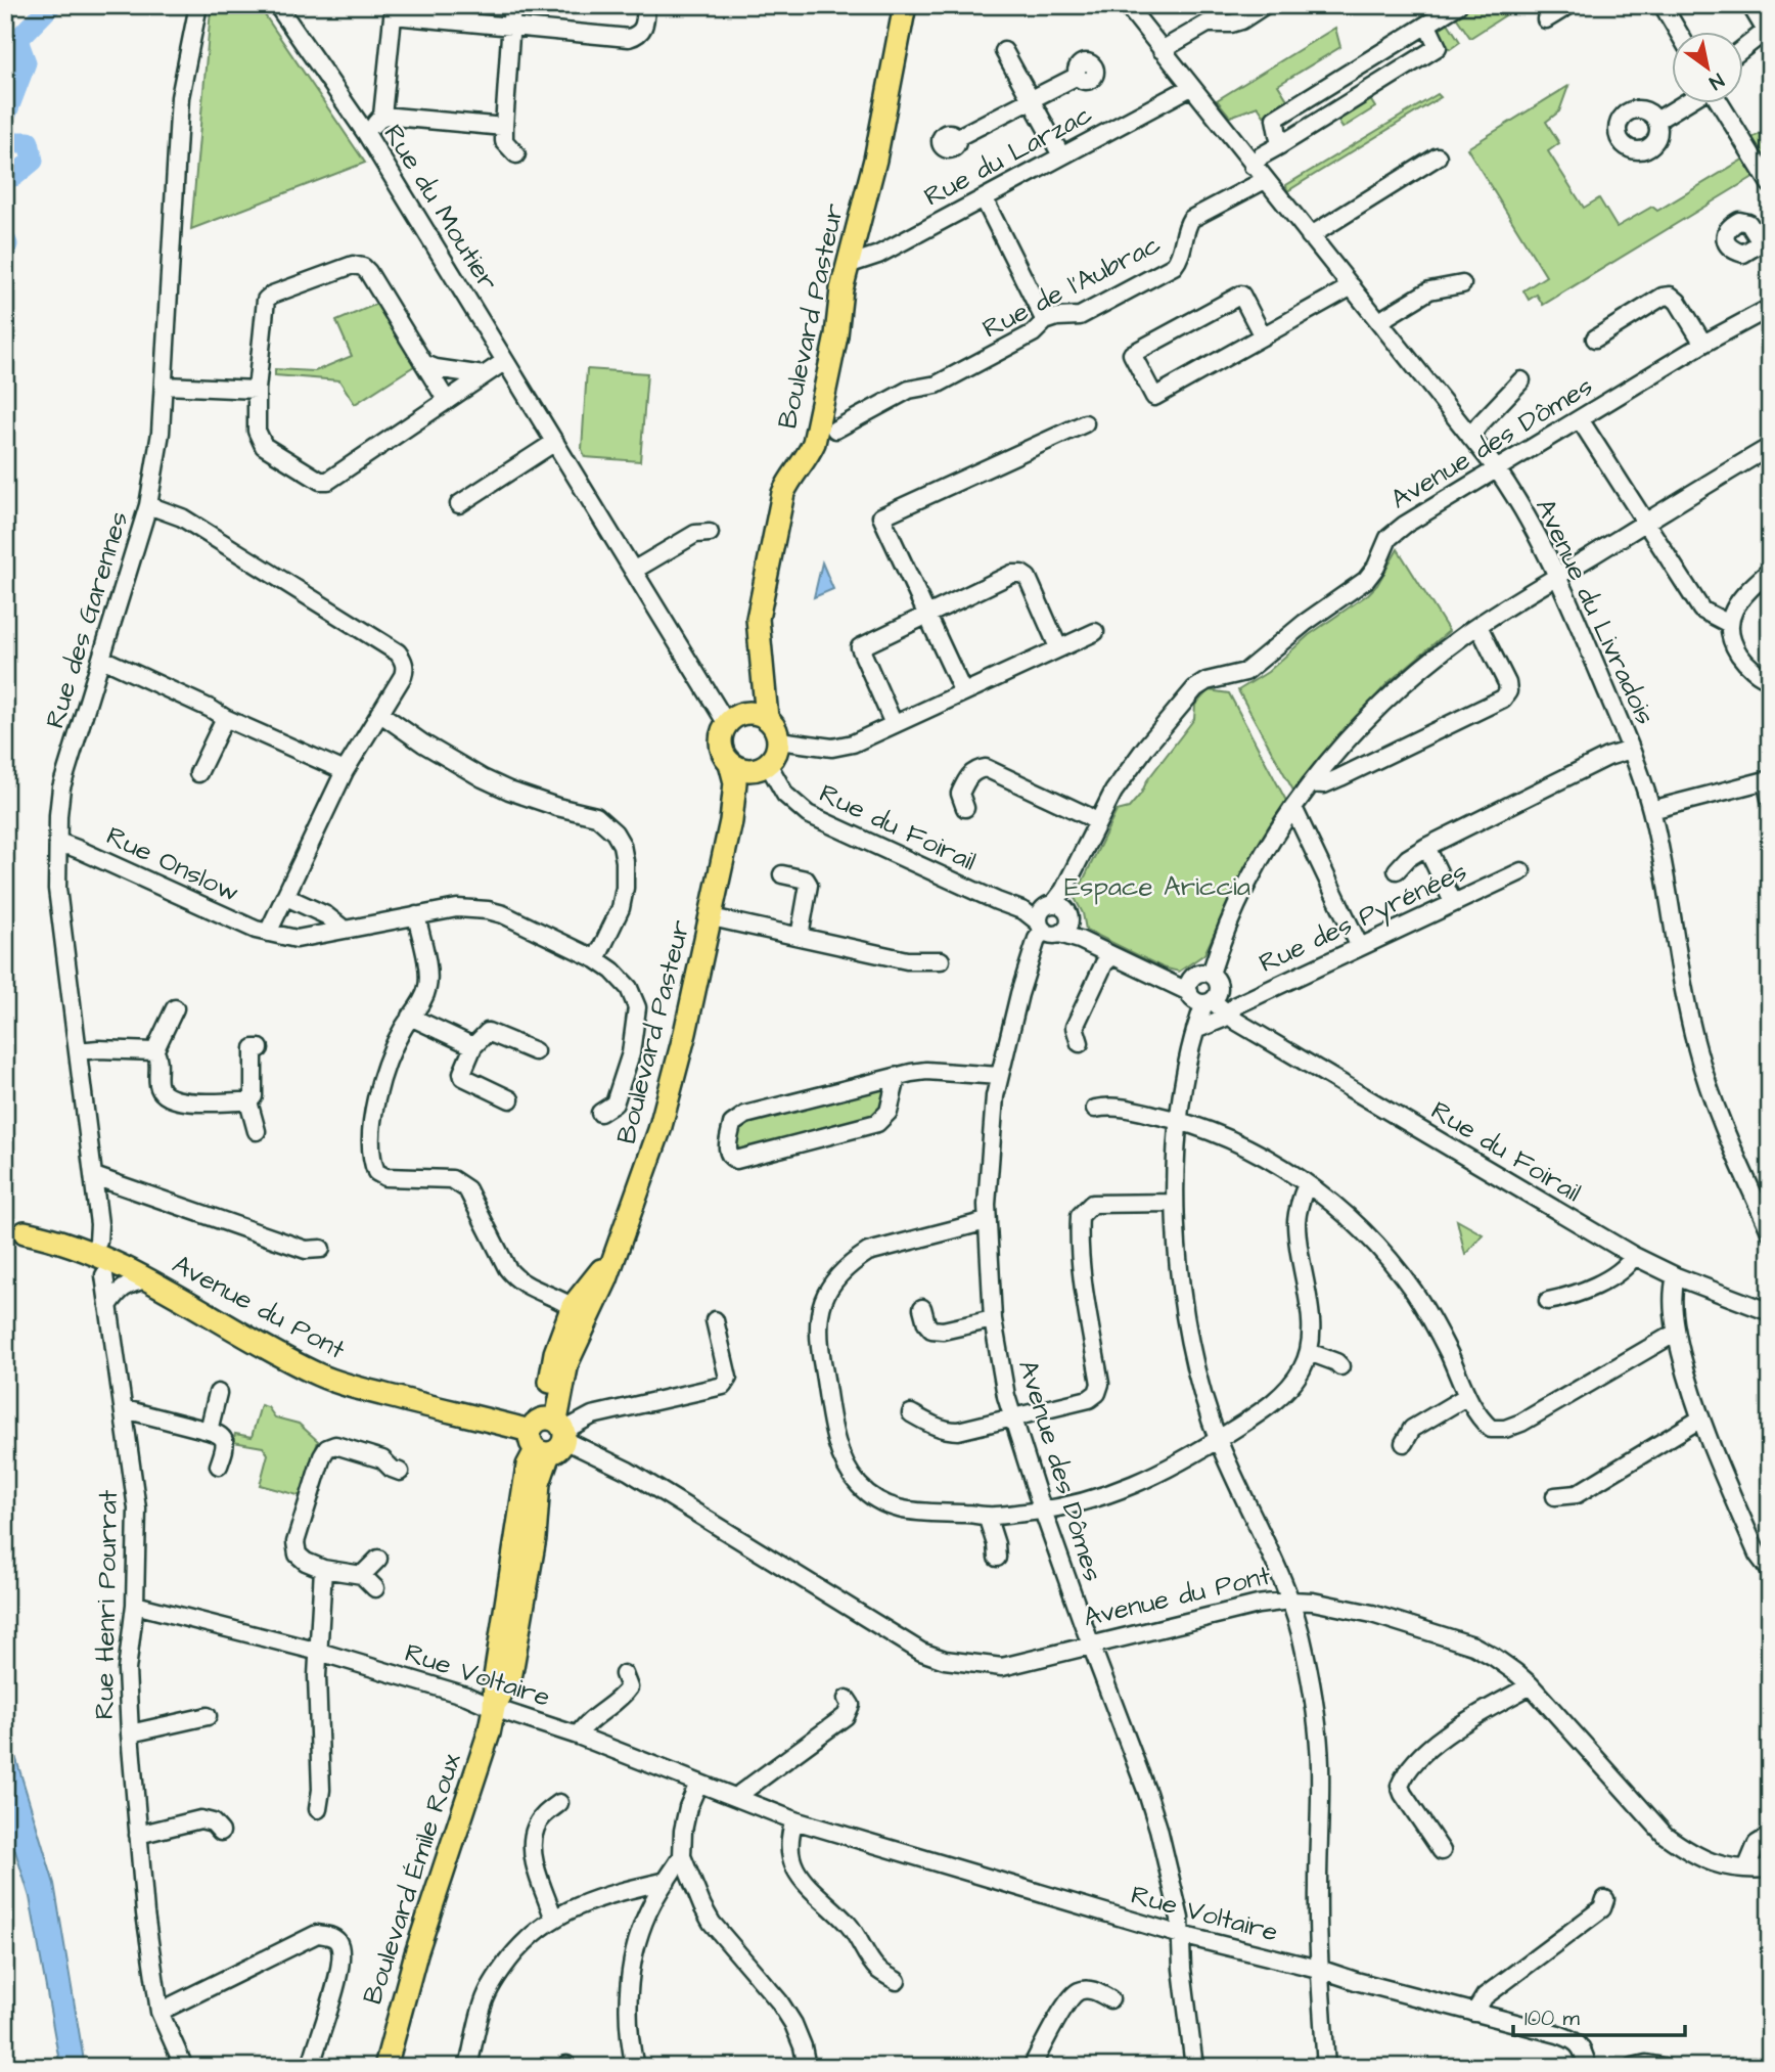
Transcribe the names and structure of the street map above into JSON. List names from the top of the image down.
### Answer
{
  "streets": {
    "main road": ["Boulevard Pasteur", "Avenue du Pont", "Boulevard Émile Roux"],
    "street": [
      "Rue du Larzac",
      "Rue du Moutier",
      "Rue de l'Aubrac",
      "Avenue des Dômes",
      "Avenue du Livradois",
      "Rue des Garennes",
      "Rue du Foirail",
      "Rue Onslow",
      "Rue des Pyrénées",
      "Rue Henri Pourrat",
      "Rue Voltaire"
    ]
  },
  "crossings": [
    ["Rue du Larzac", "Boulevard Pasteur"],
    ["Rue du Larzac", "Avenue du Livradois"],
    ["Rue du Moutier", "Boulevard Pasteur"],
    ["Rue du Moutier", "Rue du Foirail"],
    ["Rue de l'Aubrac", "Avenue du Livradois"],
    ["Boulevard Pasteur", "Rue du Foirail"],
    ["Boulevard Pasteur", "Avenue du Pont"],
    ["Boulevard Pasteur", "Boulevard Émile Roux"],
    ["Avenue des Dômes", "Avenue du Livradois"],
    ["Avenue des Dômes", "Rue du Foirail"],
    ["Avenue des Dômes", "Avenue du Pont"],
    ["Avenue des Dômes", "Rue Voltaire"],
    ["Rue des Garennes", "Rue Onslow"],
    ["Rue des Garennes", "Avenue du Pont"],
    ["Rue du Foirail", "Rue des Pyrénées"],
    ["Avenue du Pont", "Boulevard Émile Roux"],
    ["Rue Henri Pourrat", "Rue Voltaire"],
    ["Rue Voltaire", "Boulevard Émile Roux"]
  ],
  "parks": ["Espace Ariccia"],
  "scale_bar": "100 m",
  "north": "bottom right"
}
